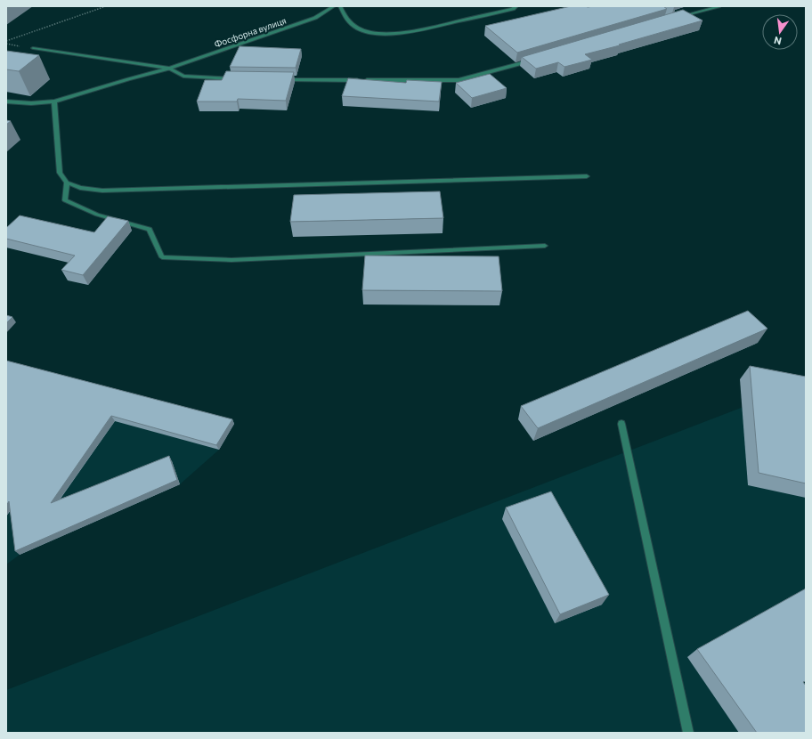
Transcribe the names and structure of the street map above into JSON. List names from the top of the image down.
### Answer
{
  "streets": {
    "street": ["Фосфорна вулиця"]
  },
  "north": "bottom"
}
